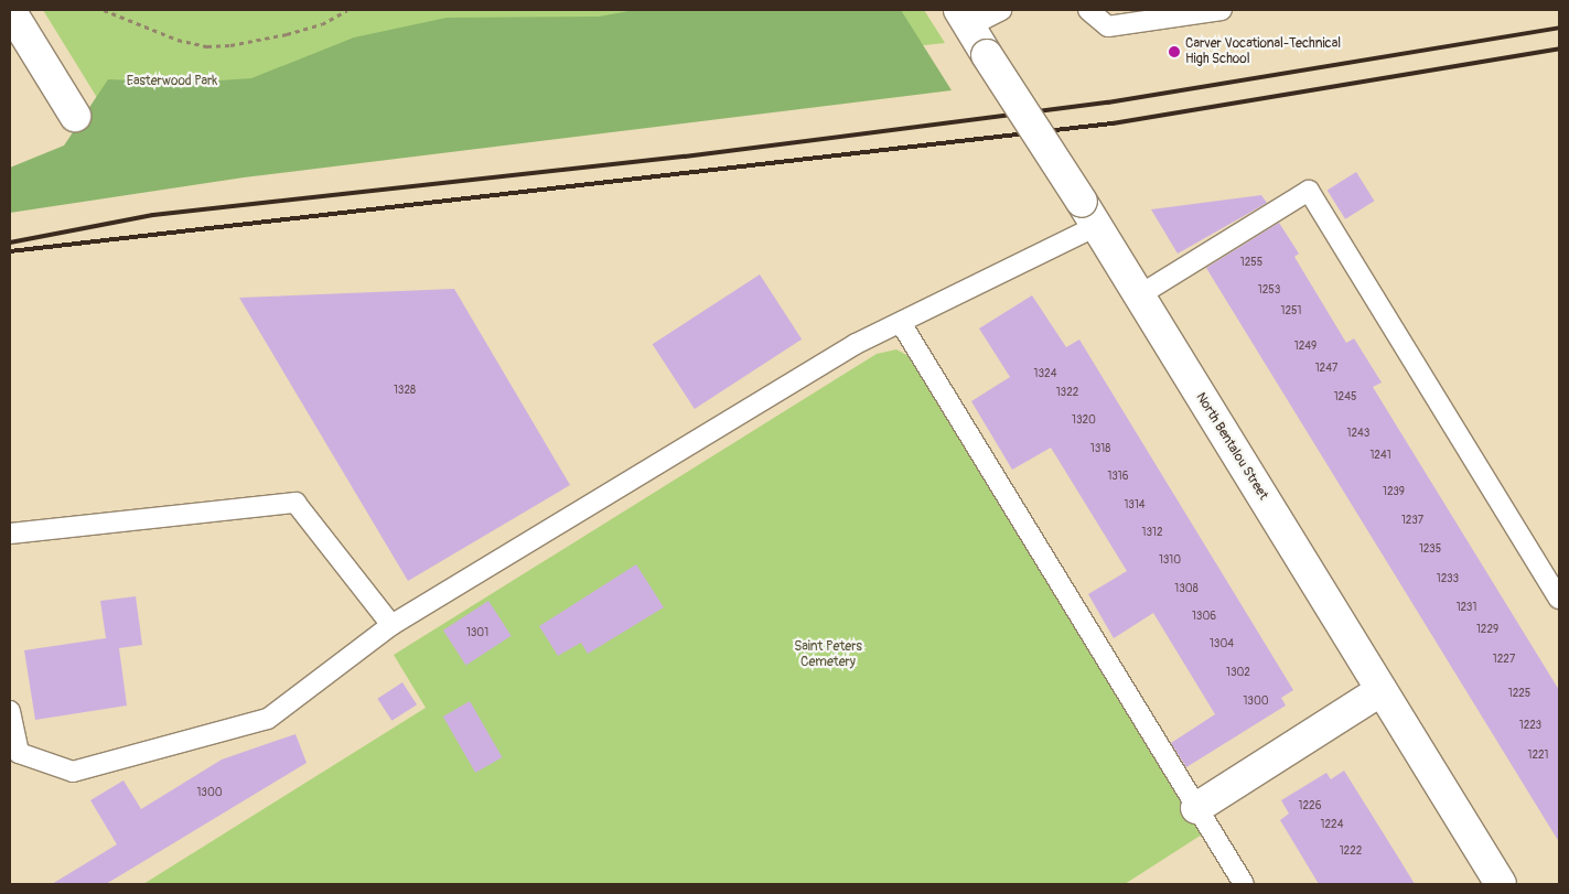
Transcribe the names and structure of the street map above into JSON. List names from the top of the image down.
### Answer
{
  "streets": {
    "street": ["North Bentalou Street"]
  },
  "parks": ["Easterwood Park", "Saint Peters Cemetery"],
  "places": ["Carver Vocational-Technical High School"],
  "house_numbers": [
    "1255",
    "1253",
    "1251",
    "1249",
    "1247",
    "1324",
    "1328",
    "1322",
    "1245",
    "1320",
    "1243",
    "1318",
    "1241",
    "1316",
    "1239",
    "1314",
    "1237",
    "1312",
    "1235",
    "1310",
    "1233",
    "1308",
    "1231",
    "1306",
    "1229",
    "1301",
    "1304",
    "1227",
    "1302",
    "1225",
    "1300",
    "1223",
    "1221",
    "1300",
    "1226",
    "1224",
    "1222"
  ]
}
